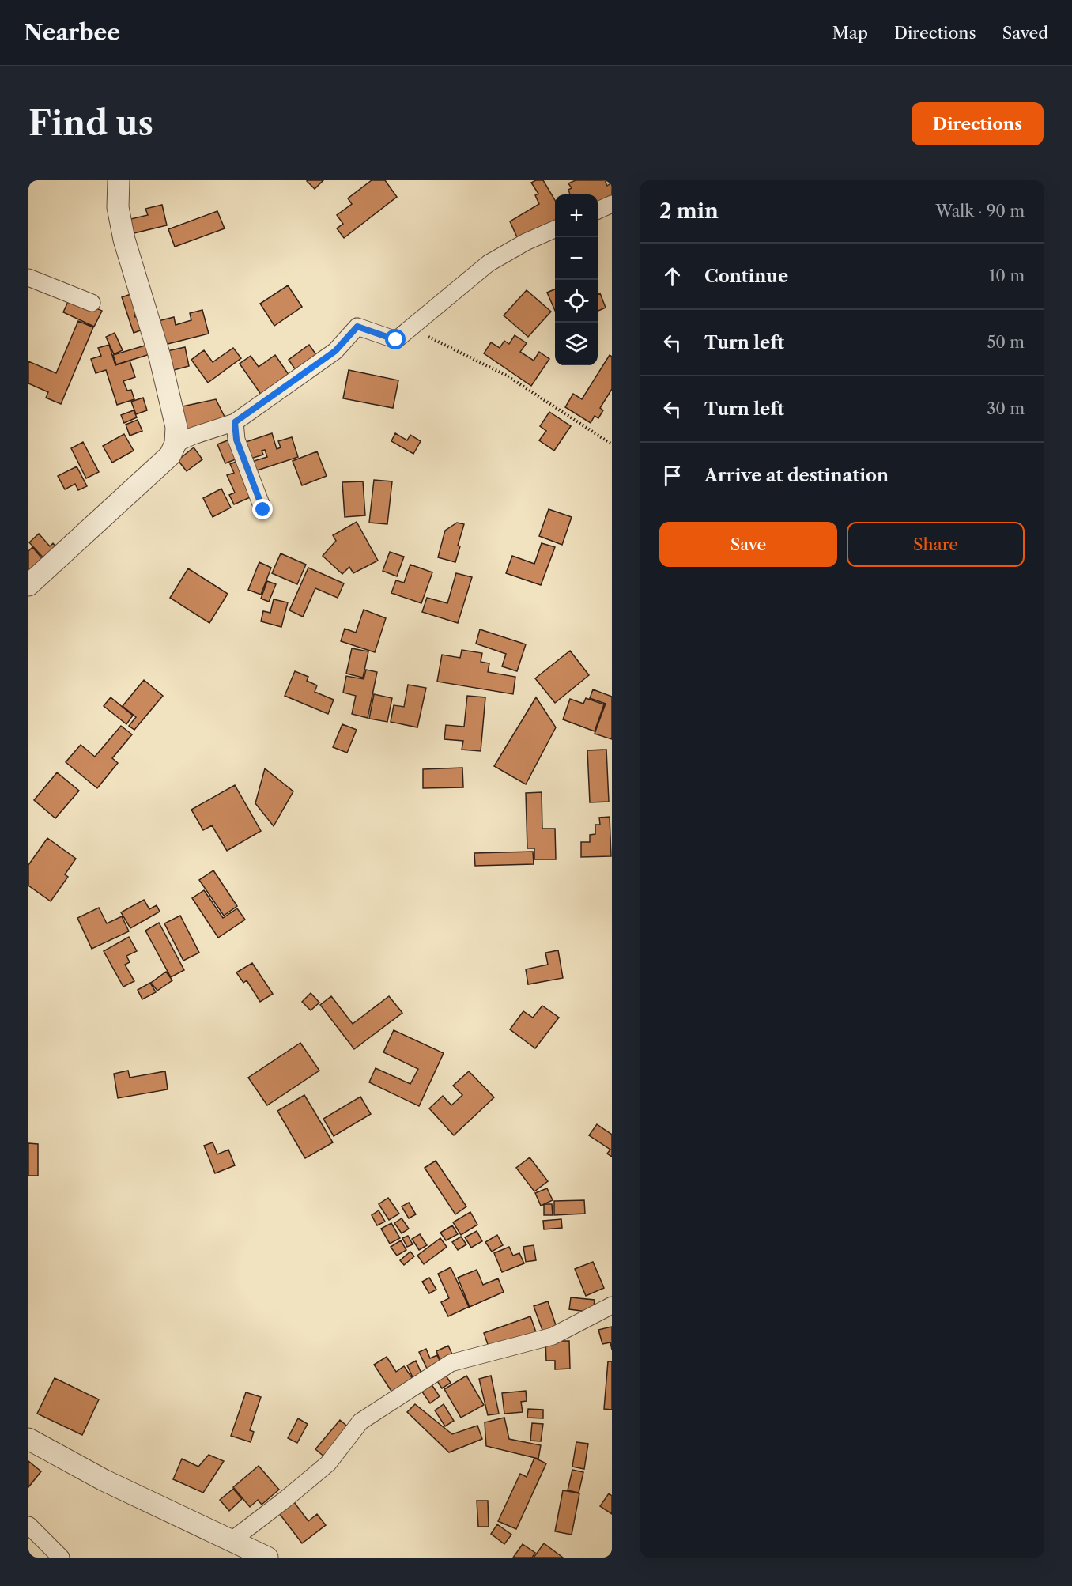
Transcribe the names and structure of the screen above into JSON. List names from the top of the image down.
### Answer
{
  "page": {
    "header": "Nearbee",
    "nav": ["Map", "Directions", "Saved"],
    "buttons": [
      "Directions",
      ["Save", "Share"]
    ],
    "title": "Find us",
    "heading": ["2 min", "Walk · 90 m"],
    "map_buttons": ["+", "−"],
    "list": [
      ["Continue", "10 m"],
      ["Turn left", "50 m"],
      ["Turn left", "30 m"],
      "Arrive at destination"
    ]
  }
}
